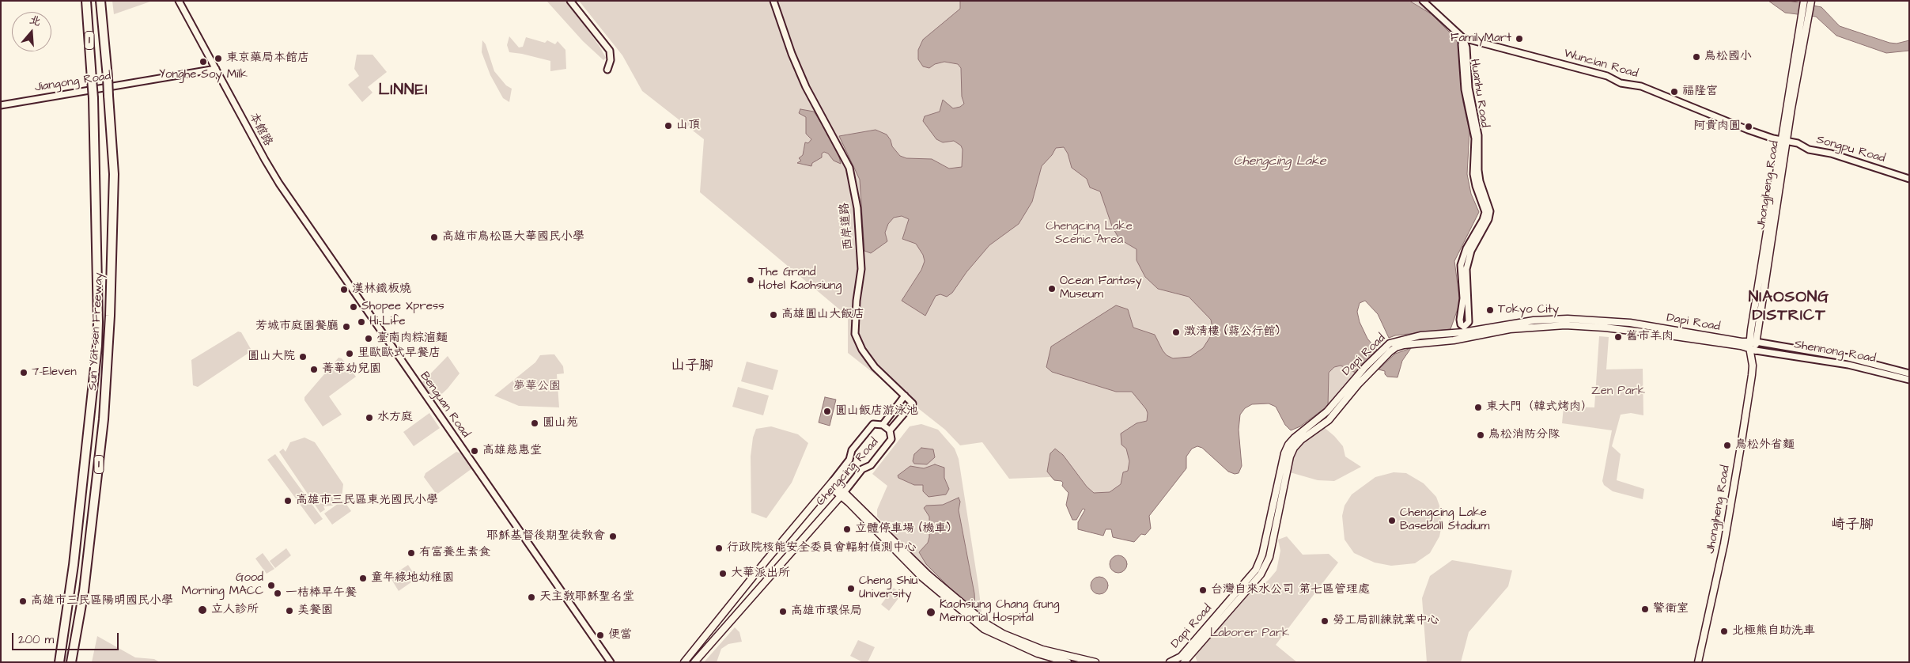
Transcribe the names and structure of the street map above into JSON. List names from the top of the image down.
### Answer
{
  "streets": {
    "highway": ["1", "Sun Yat-sen Freeway"],
    "main road": ["Jhongjheng Road", "Dapi Road", "Chengcing Road"],
    "street": [
      "Wuncian Road",
      "Jiangong Road",
      "Huanhu Road",
      "本館路",
      "Songpu Road",
      "西岸道路",
      "Shennong Road"
    ]
  },
  "crossings": [
    ["Wuncian Road", "Huanhu Road"],
    ["Wuncian Road", "Songpu Road"],
    ["Wuncian Road", "Jhongjheng Road"],
    ["Jiangong Road", "本館路"],
    ["Songpu Road", "Jhongjheng Road"],
    ["Jhongjheng Road", "Dapi Road"],
    ["Jhongjheng Road", "Shennong Road"],
    ["西岸道路", "Chengcing Road"],
    ["Dapi Road", "Shennong Road"]
  ],
  "districts": [
    "LINNEI",
    "NIAOSONG DISTRICT",
    "山子腳",
    "崎子腳"
  ],
  "water": ["Chengcing Lake"],
  "parks": [
    "Chengcing Lake Scenic Area",
    "夢華公園",
    "Zen Park",
    "Laborer Park"
  ],
  "places": [
    "FamilyMart",
    "鳥松國小",
    "東京藥局本館店",
    "Yonghe Soy Milk",
    "福隆宮",
    "山頂",
    "阿貴肉圓",
    "高雄市鳥松區大華國民小學",
    "The Grand Hotel Kaohsiung",
    "Ocean Fantasy Museum",
    "漢林鐵板燒",
    "Shopee Xpress",
    "Tokyo City",
    "高雄圓山大飯店",
    "Hi-Life",
    "芳城市庭園餐廳",
    "澂清樓 (蔣公行館)",
    "舊市羊肉",
    "臺南肉粽滷麵",
    "里歐歐式早餐店",
    "圓山大院",
    "菁華幼兒園",
    "7-Eleven",
    "東大門（韓式烤肉）",
    "圓山飯店游泳池",
    "水方庭",
    "圓山苑",
    "鳥松消防分隊",
    "鳥松外省麵",
    "高雄慈惠堂",
    "高雄市三民區東光國民小學",
    "Chengcing Lake Baseball Stadium",
    "立體停車場 (機車)",
    "耶穌基督後期聖徒教會",
    "行政院核能安全委員會輻射偵測中心",
    "有富養生素食",
    "大華派出所",
    "童年綠地幼稚園",
    "Good Morning MACC",
    "Cheng Shiu University",
    "台灣自來水公司 第七區管理處",
    "一桔棒早午餐",
    "天主教耶穌聖名堂",
    "高雄市三民區陽明國民小學",
    "警衛室",
    "立人診所",
    "美餐園",
    "高雄市環保局",
    "Kaohsiung Chang Gung Memorial Hospital",
    "勞工局訓練就業中心",
    "北極熊自助洗車",
    "便當"
  ],
  "scale_bar": "200 m",
  "north": "top"
}
